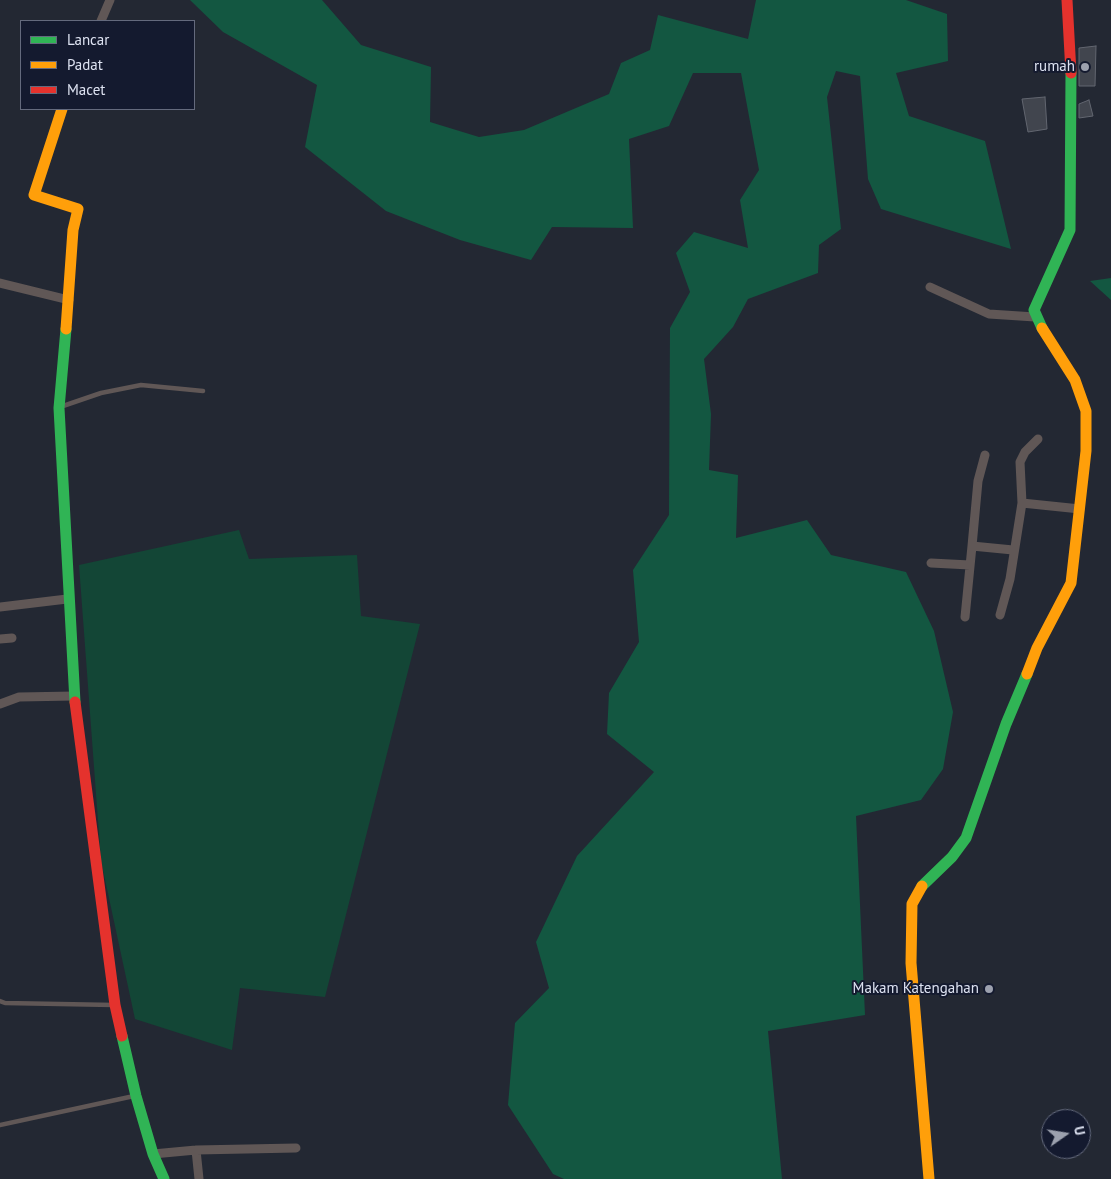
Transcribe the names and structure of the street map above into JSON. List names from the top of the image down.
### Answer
{
  "places": ["rumah", "Makam Katengahan"],
  "legend": ["Lancar", "Padat", "Macet"],
  "north": "right"
}
